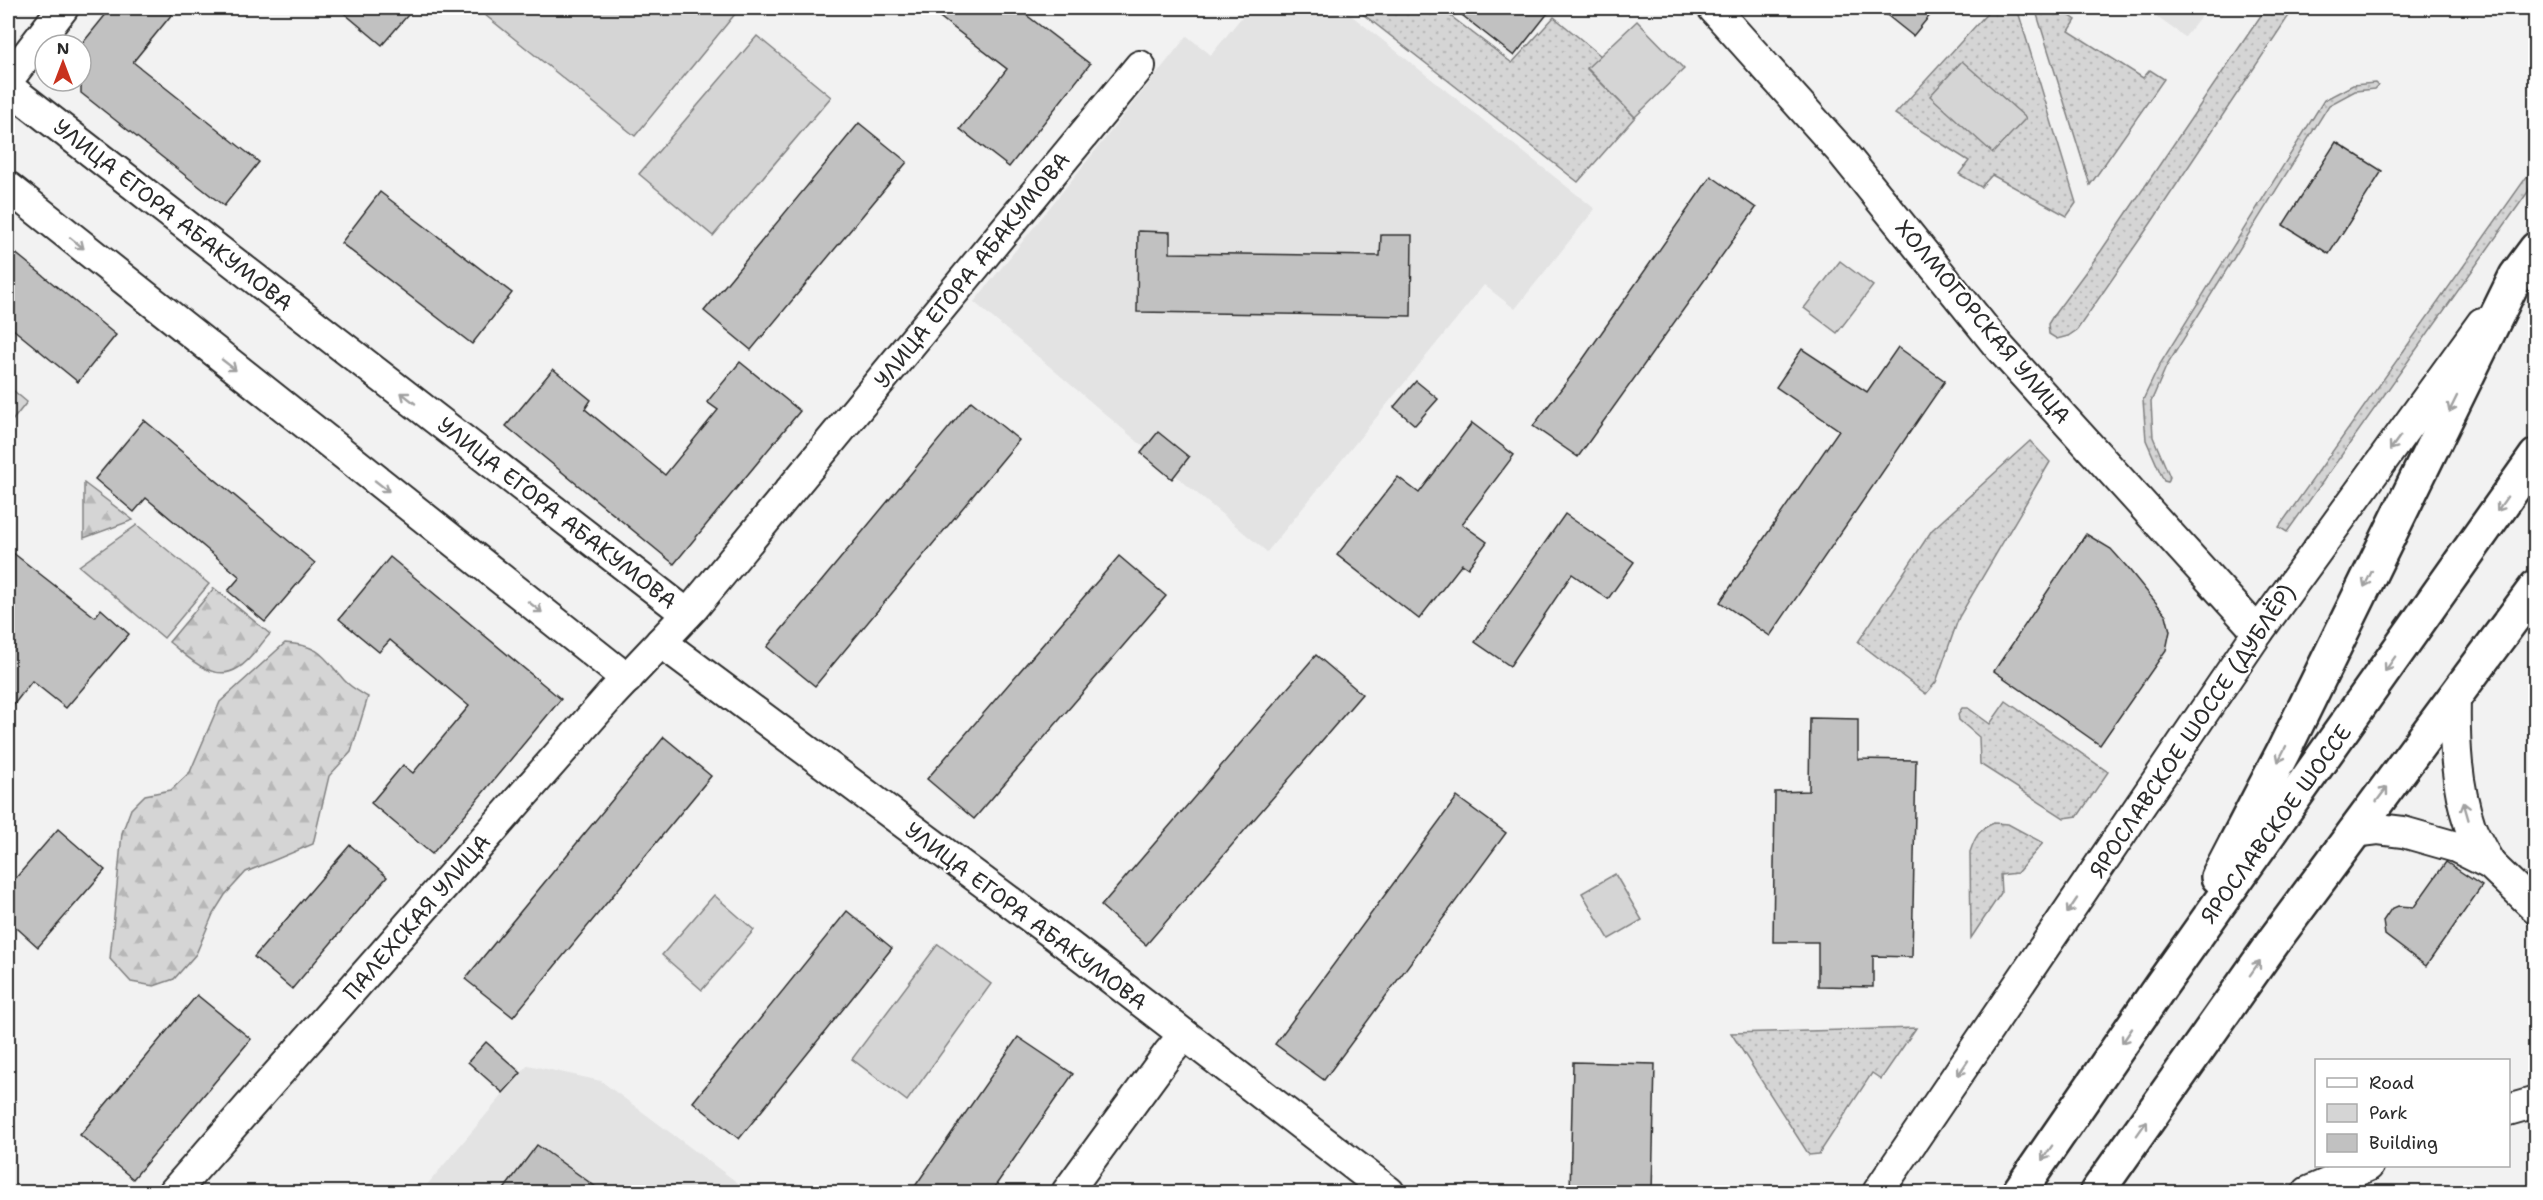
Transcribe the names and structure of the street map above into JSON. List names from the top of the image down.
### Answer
{
  "streets": {
    "main road": ["ЯРОСЛАВСКОЕ ШОССЕ (ДУБЛЁР)", "ЯРОСЛАВСКОЕ ШОССЕ"],
    "street": ["УЛИЦА ЕГОРА АБАКУМОВА", "ХОЛМОГОРСКАЯ УЛИЦА", "ПАЛЕХСКАЯ УЛИЦА"]
  },
  "crossings": [
    ["УЛИЦА ЕГОРА АБАКУМОВА", "ПАЛЕХСКАЯ УЛИЦА"],
    ["ХОЛМОГОРСКАЯ УЛИЦА", "ЯРОСЛАВСКОЕ ШОССЕ (ДУБЛЁР)"],
    ["ЯРОСЛАВСКОЕ ШОССЕ (ДУБЛЁР)", "ЯРОСЛАВСКОЕ ШОССЕ"]
  ],
  "one_way": ["ЯРОСЛАВСКОЕ ШОССЕ (ДУБЛЁР)"],
  "legend": ["Road", "Park", "Building"],
  "north": "top"
}
